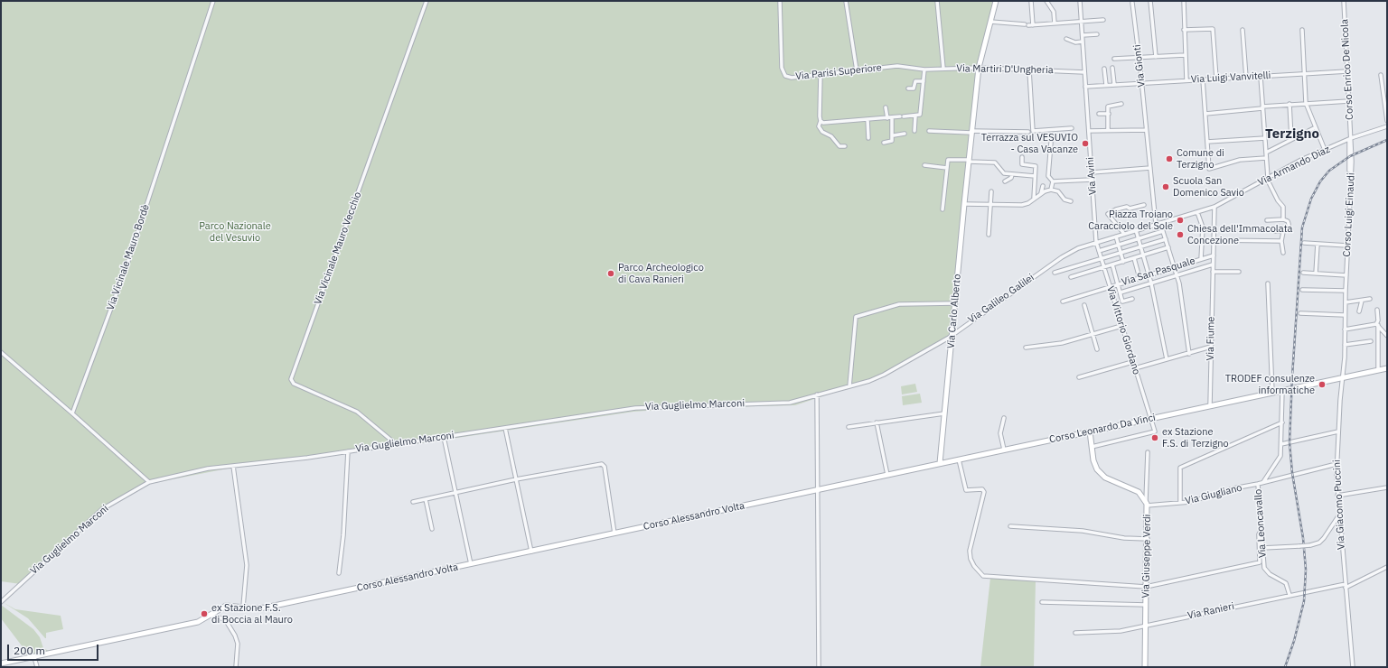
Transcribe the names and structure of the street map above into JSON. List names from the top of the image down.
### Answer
{
  "streets": {
    "main road": [
      "Via Carlo Alberto",
      "Corso Leonardo Da Vinci",
      "Corso Alessandro Volta",
      "Via Giuseppe Verdi"
    ],
    "street": [
      "Via Gionti",
      "Via Martiri D'Ungheria",
      "Corso Enrico De Nicola",
      "Via Parisi Superiore",
      "Via Luigi Vanvitelli",
      "Via Armando Diaz",
      "Via Avini",
      "Corso Luigi Einaudi",
      "Via Vicinale Mauro Vecchio",
      "Via Vicinale Mauro Bordè",
      "Via San Pasquale",
      "Via Galileo Galilei",
      "Via Vittorio Giordano",
      "Via Fiume",
      "Via Guglielmo Marconi",
      "Via Giugliano",
      "Via Giacomo Puccini",
      "Via Leoncavallo",
      "Via Ranieri"
    ]
  },
  "crossings": [
    ["Via Gionti", "Via Luigi Vanvitelli"],
    ["Via Gionti", "Via Armando Diaz"],
    ["Via Martiri D'Ungheria", "Via Parisi Superiore"],
    ["Via Martiri D'Ungheria", "Via Avini"],
    ["Via Martiri D'Ungheria", "Via Carlo Alberto"],
    ["Corso Enrico De Nicola", "Via Luigi Vanvitelli"],
    ["Corso Enrico De Nicola", "Via Armando Diaz"],
    ["Corso Enrico De Nicola", "Corso Luigi Einaudi"],
    ["Via Luigi Vanvitelli", "Via Avini"],
    ["Via Armando Diaz", "Corso Luigi Einaudi"],
    ["Via Armando Diaz", "Via Galileo Galilei"],
    ["Via Armando Diaz", "Via Fiume"],
    ["Via Avini", "Via Galileo Galilei"],
    ["Via Avini", "Via Vittorio Giordano"],
    ["Corso Luigi Einaudi", "Corso Leonardo Da Vinci"],
    ["Corso Luigi Einaudi", "Via Giacomo Puccini"],
    ["Via Vicinale Mauro Vecchio", "Via Guglielmo Marconi"],
    ["Via San Pasquale", "Via Vittorio Giordano"],
    ["Via San Pasquale", "Via Fiume"],
    ["Via Galileo Galilei", "Via Carlo Alberto"],
    ["Via Galileo Galilei", "Via Vittorio Giordano"],
    ["Via Galileo Galilei", "Via Guglielmo Marconi"],
    ["Via Carlo Alberto", "Corso Leonardo Da Vinci"],
    ["Via Vittorio Giordano", "Corso Leonardo Da Vinci"],
    ["Via Vittorio Giordano", "Via Giuseppe Verdi"],
    ["Via Fiume", "Corso Leonardo Da Vinci"],
    ["Corso Leonardo Da Vinci", "Via Giacomo Puccini"],
    ["Corso Leonardo Da Vinci", "Corso Alessandro Volta"],
    ["Corso Leonardo Da Vinci", "Via Giuseppe Verdi"],
    ["Via Giugliano", "Via Giacomo Puccini"],
    ["Via Giugliano", "Via Leoncavallo"],
    ["Via Giugliano", "Via Giuseppe Verdi"],
    ["Via Giacomo Puccini", "Via Ranieri"],
    ["Via Leoncavallo", "Via Ranieri"],
    ["Via Giuseppe Verdi", "Via Ranieri"]
  ],
  "districts": ["Terzigno"],
  "parks": ["Parco Nazionale del Vesuvio"],
  "places": [
    "Terrazza sul VESUVIO - Casa Vacanze",
    "Comune di Terzigno",
    "Scuola San Domenico Savio",
    "Piazza Troiano Caracciolo del Sole",
    "Chiesa dell'Immacolata Concezione",
    "Parco Archeologico di Cava Ranieri",
    "TRODEF consulenze informatiche",
    "ex Stazione F.S. di Terzigno",
    "ex Stazione F.S. di Boccia al Mauro"
  ],
  "scale_bar": "200 m"
}
